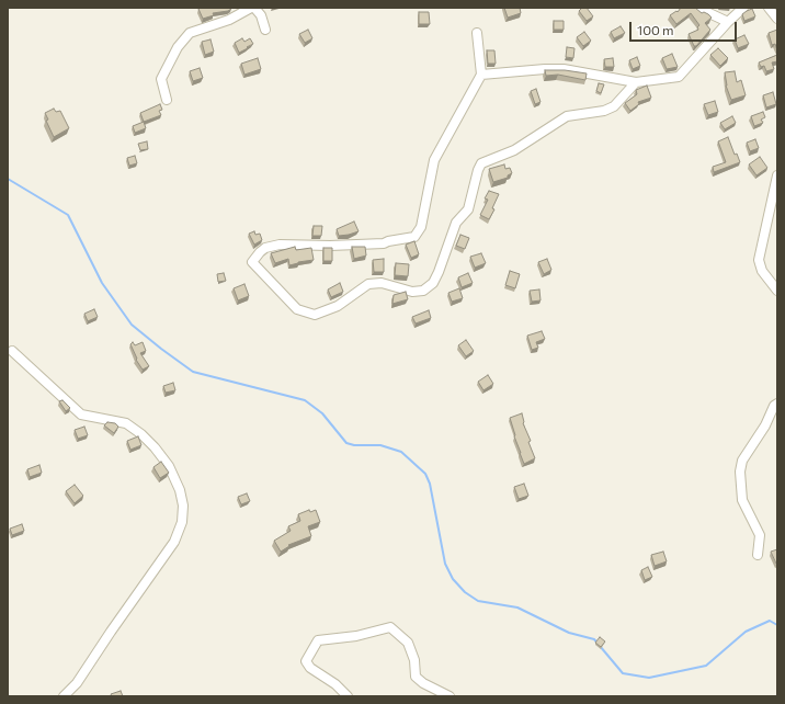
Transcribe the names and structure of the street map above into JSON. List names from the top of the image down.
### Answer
{
  "scale_bar": "100 m"
}
